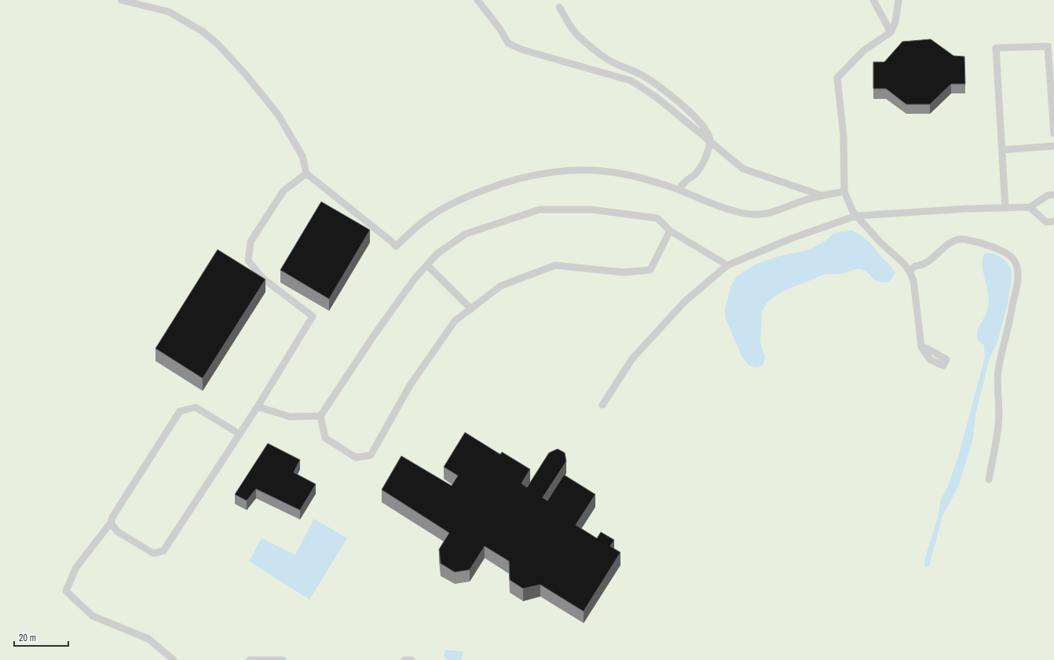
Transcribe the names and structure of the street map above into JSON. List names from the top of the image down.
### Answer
{
  "scale_bar": "20 m"
}
